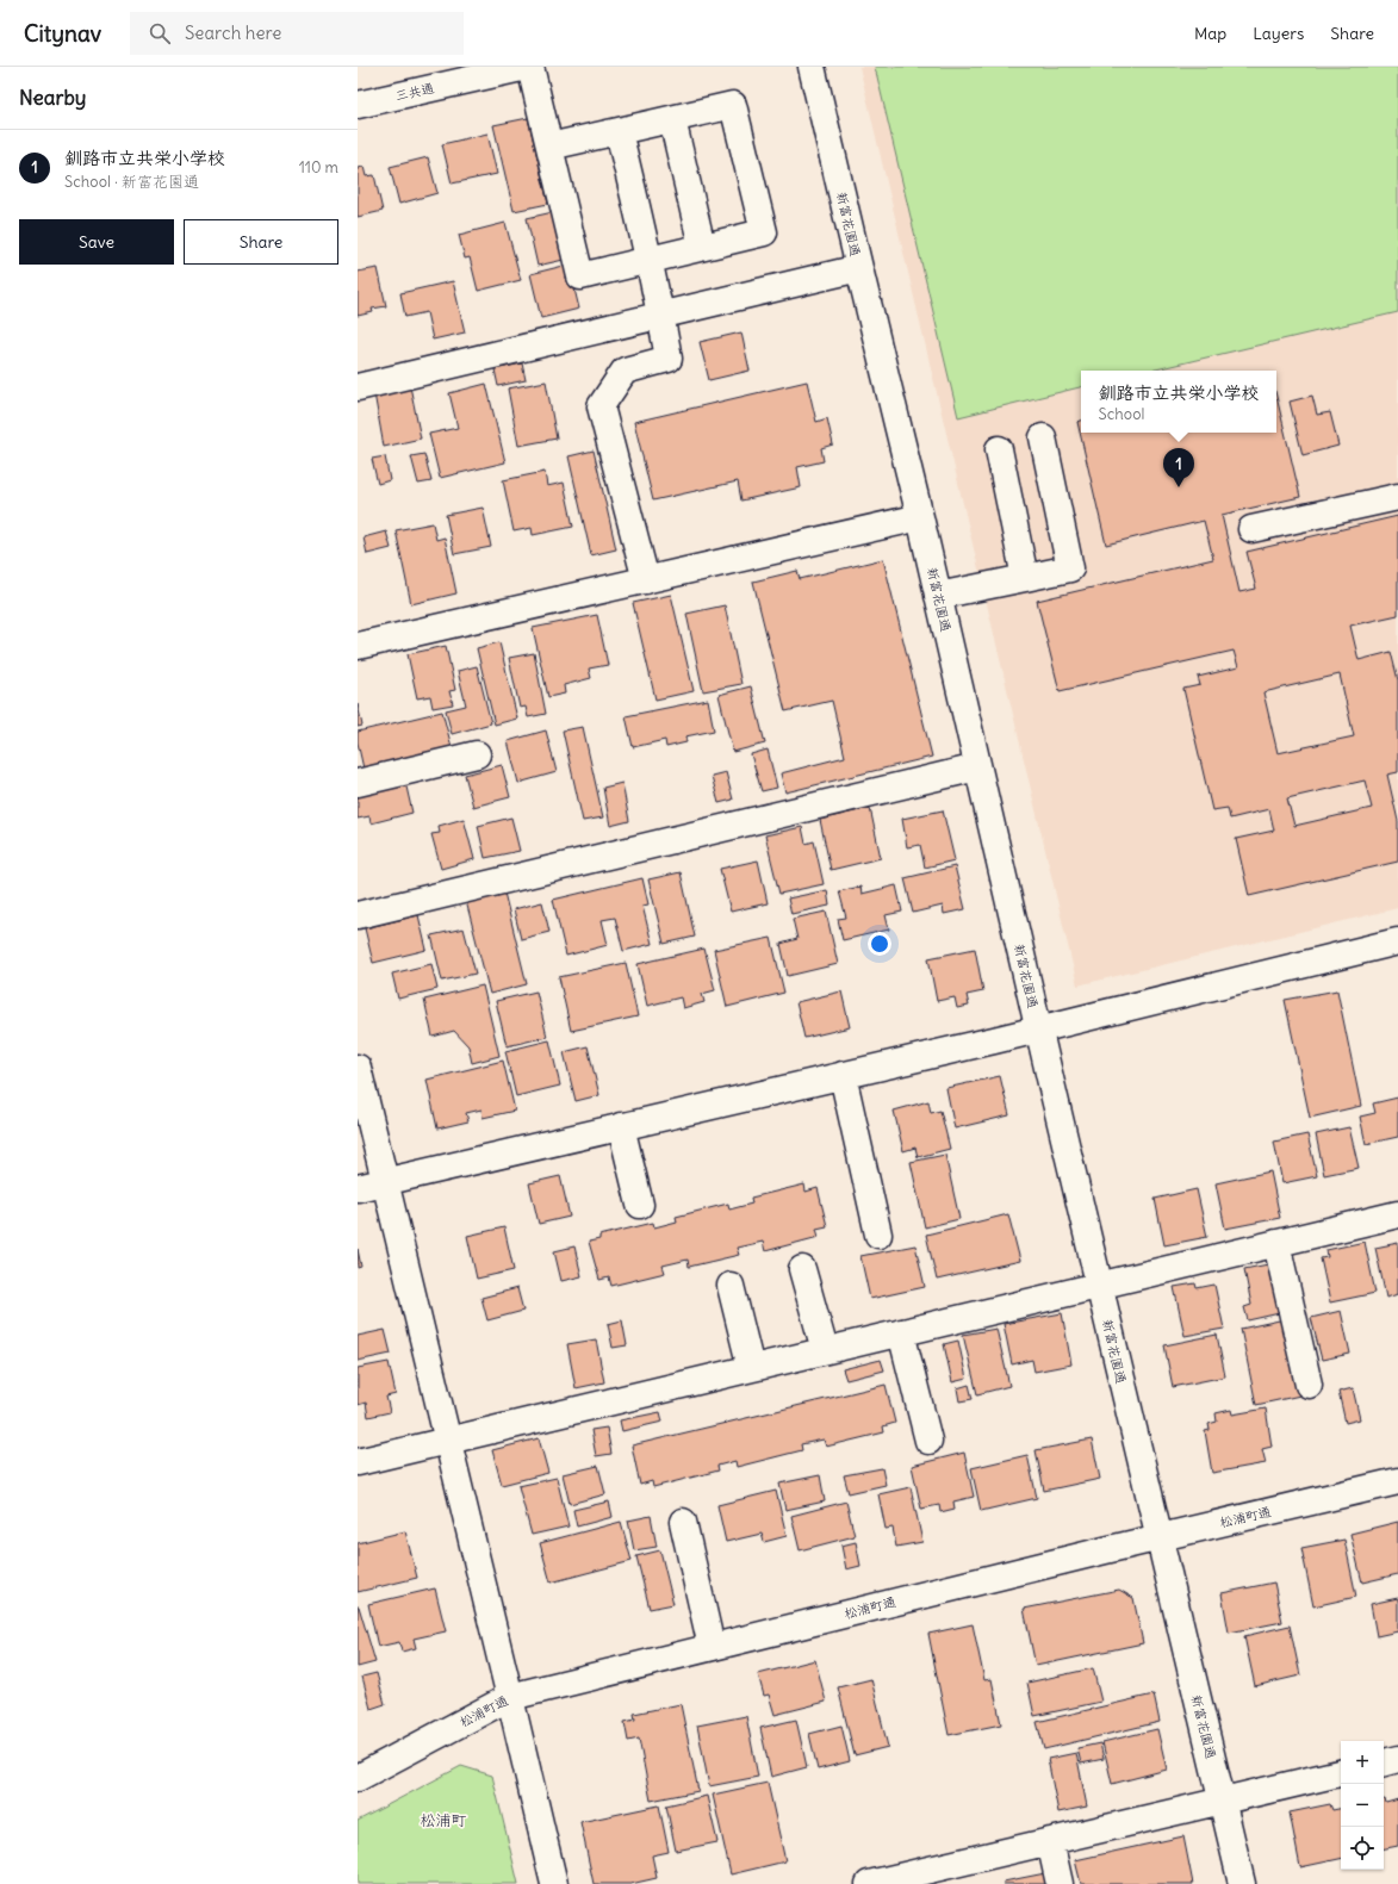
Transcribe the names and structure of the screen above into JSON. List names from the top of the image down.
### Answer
{
  "streets": {
    "street": ["三共通", "新富花園通", "松浦町通"]
  },
  "crossings": [
    ["新富花園通", "松浦町通"]
  ],
  "districts": ["松浦町"],
  "page": {
    "header": "Citynav",
    "search": "Search here",
    "nav": ["Map", "Layers", "Share"],
    "heading": "Nearby",
    "list": [
      {
        "mark": "1",
        "name": "釧路市立共栄小学校",
        "note": "School · 新富花園通",
        "value": "110 m"
      }
    ],
    "buttons": ["Save", "Share"],
    "popup": ["釧路市立共栄小学校", "School"],
    "pins": "1",
    "map_buttons": ["+", "−"]
  }
}
